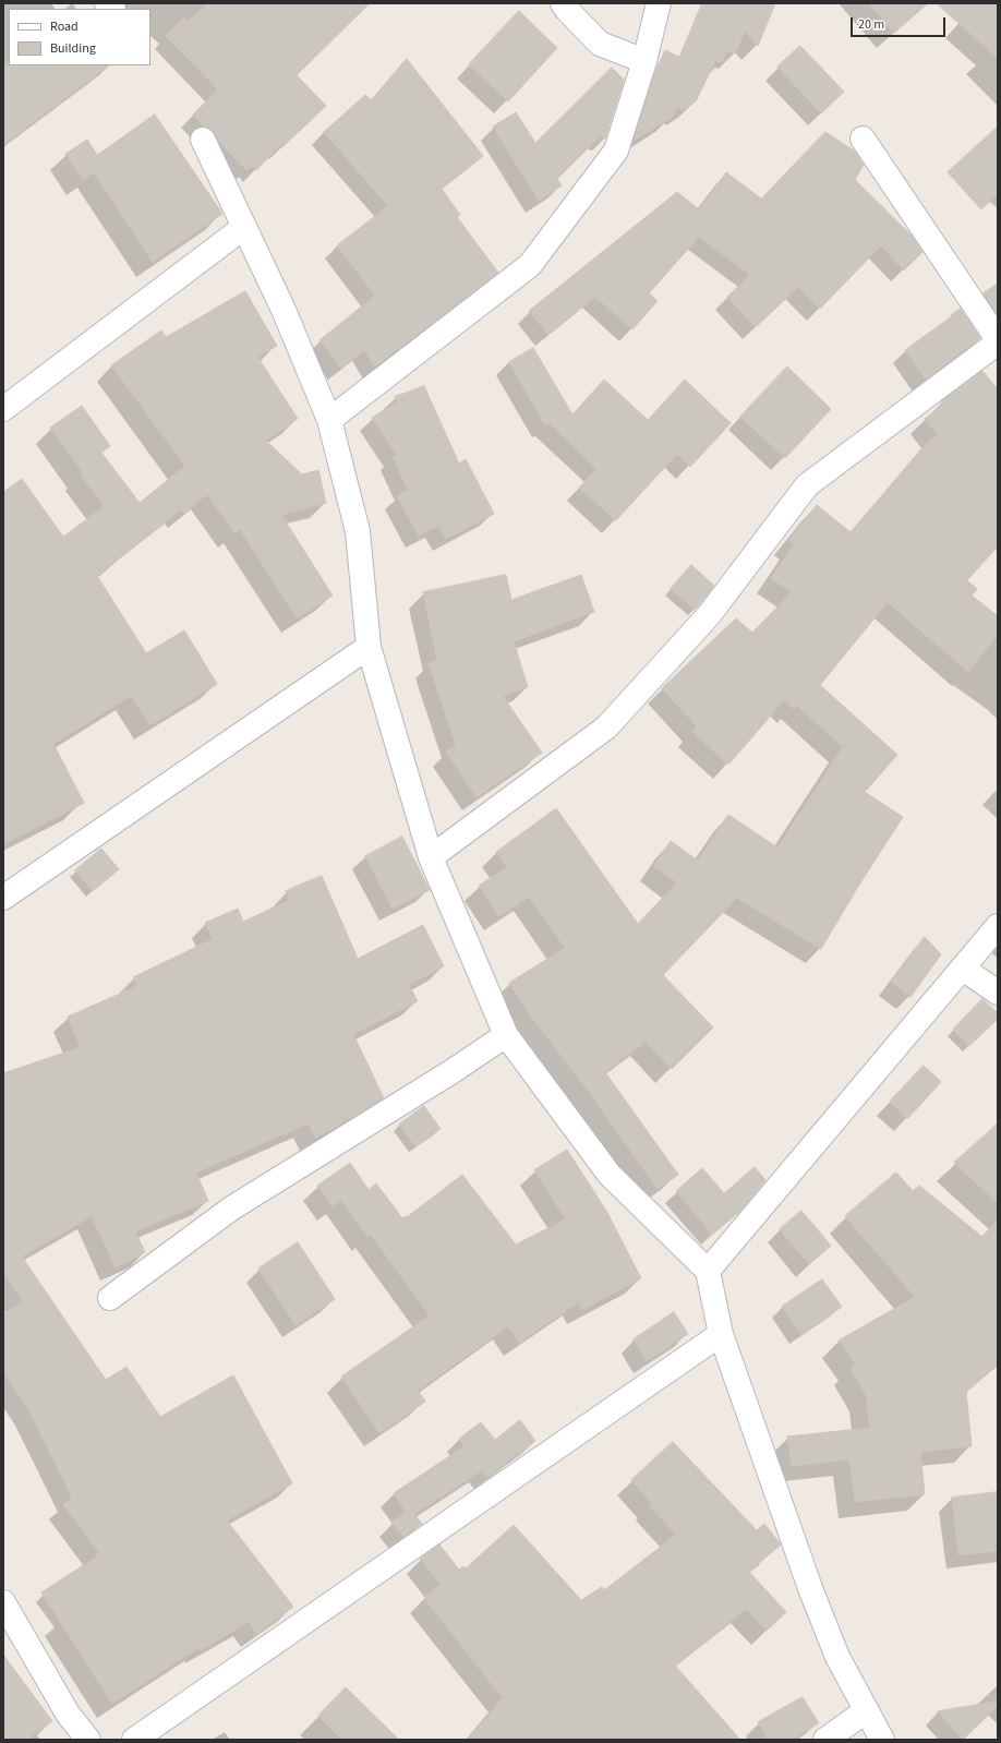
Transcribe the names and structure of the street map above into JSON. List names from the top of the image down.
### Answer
{
  "legend": ["Road", "Building"],
  "scale_bar": "20 m"
}
